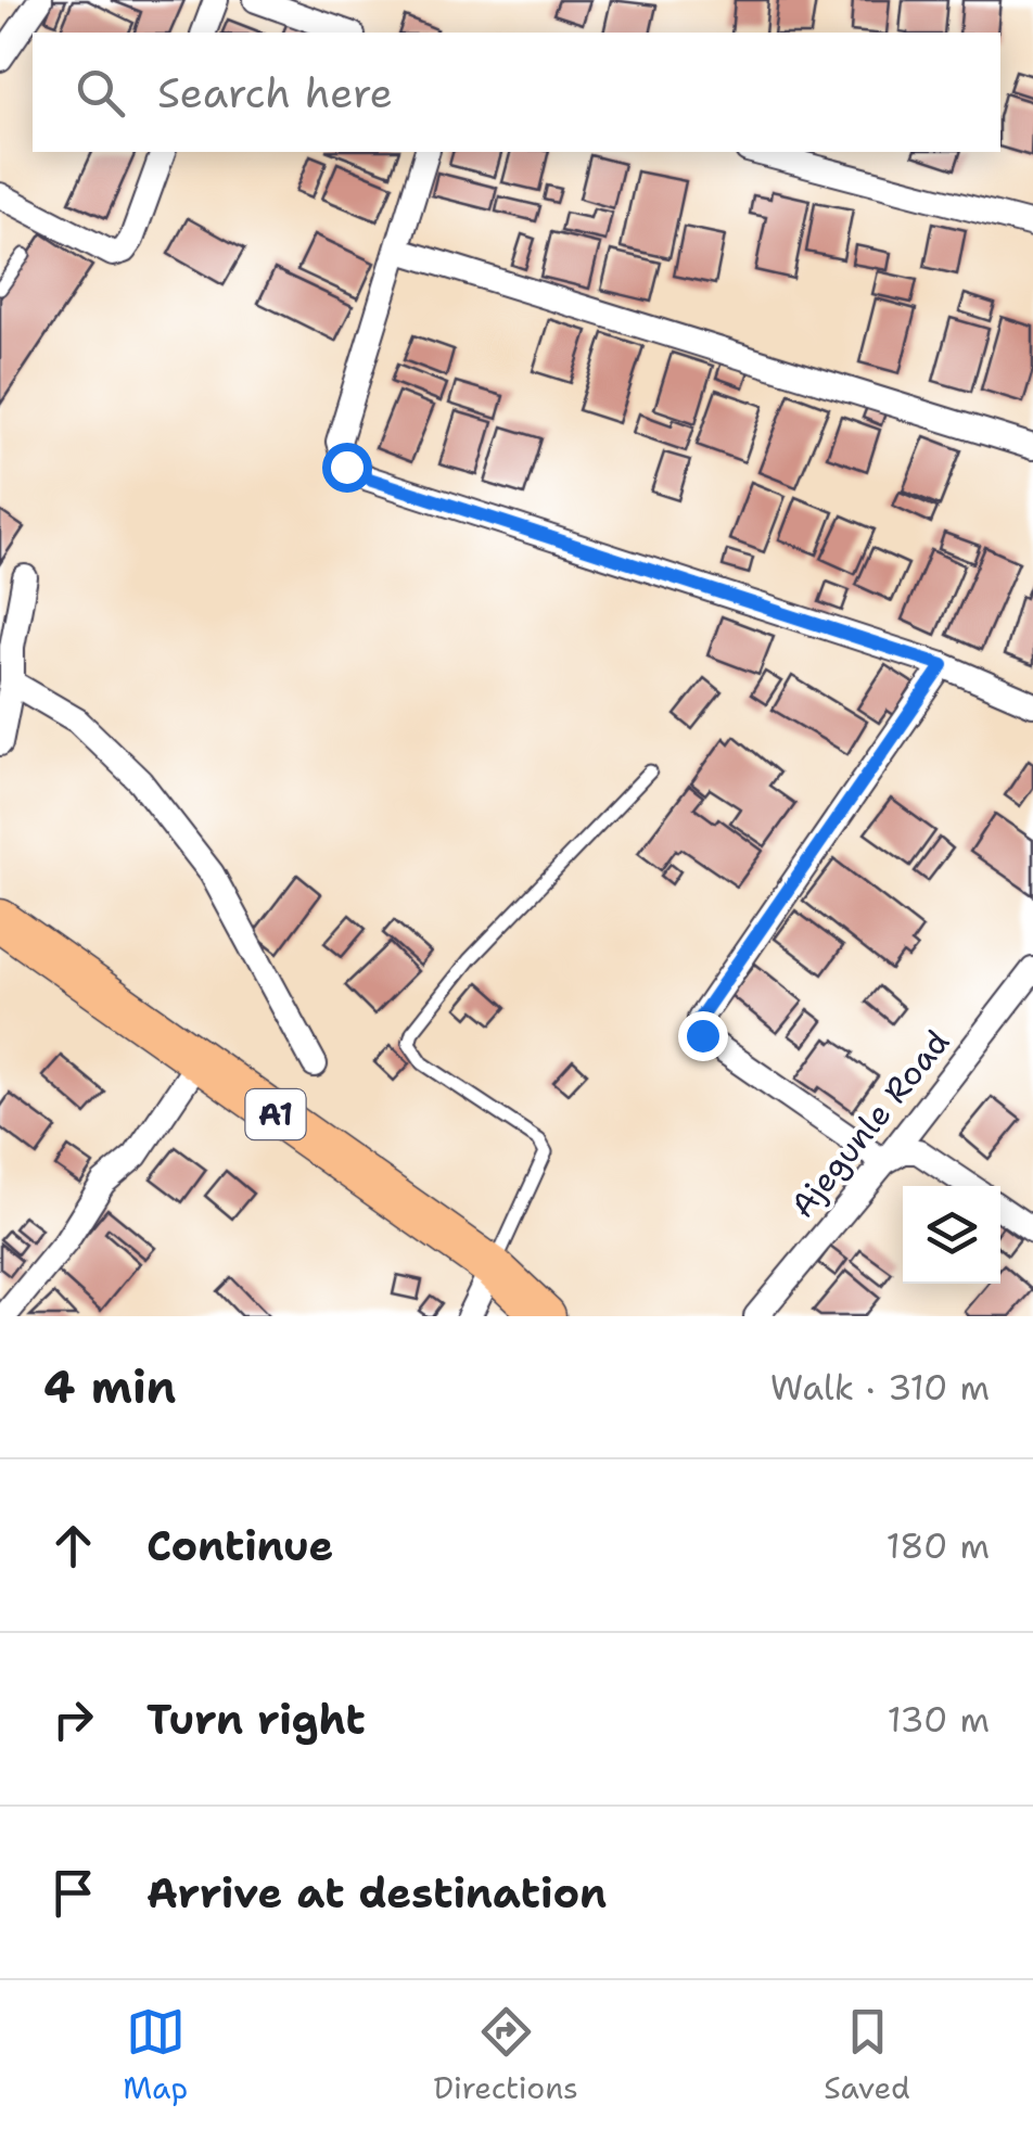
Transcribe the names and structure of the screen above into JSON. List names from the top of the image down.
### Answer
{
  "streets": {
    "highway": ["A1"],
    "street": ["Ajegunle Road"]
  },
  "page": {
    "search": "Search here",
    "heading": ["4 min", "Walk · 310 m"],
    "list": [
      ["Continue", "180 m"],
      ["Turn right", "130 m"],
      "Arrive at destination"
    ],
    "nav": ["Map", "Directions", "Saved"]
  }
}
